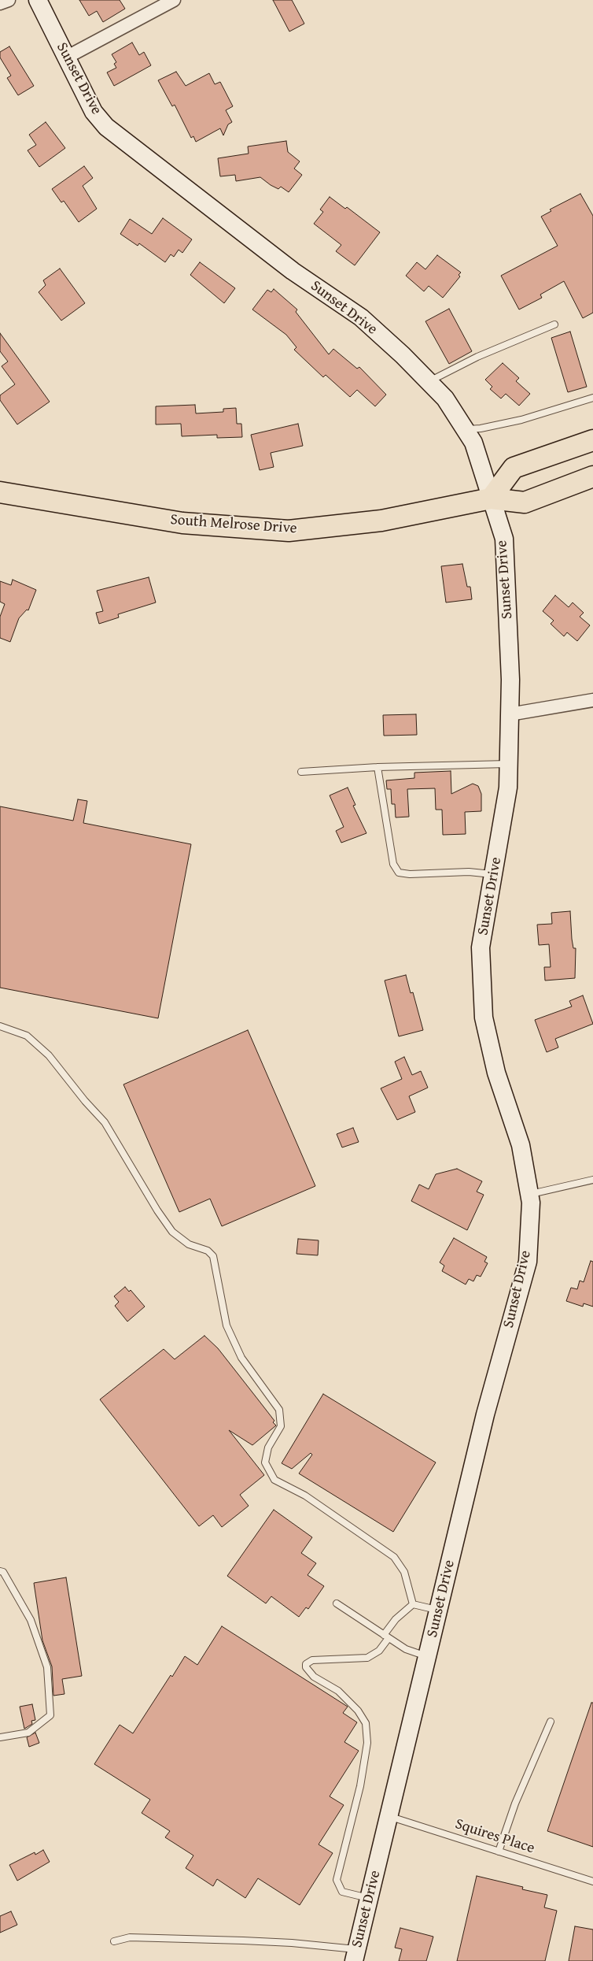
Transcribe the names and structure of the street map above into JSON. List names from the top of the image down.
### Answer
{
  "streets": {
    "main road": ["Sunset Drive", "South Melrose Drive"],
    "lane": ["Squires Place"]
  },
  "crossings": [
    ["Sunset Drive", "South Melrose Drive"],
    ["Sunset Drive", "Squires Place"]
  ]
}
